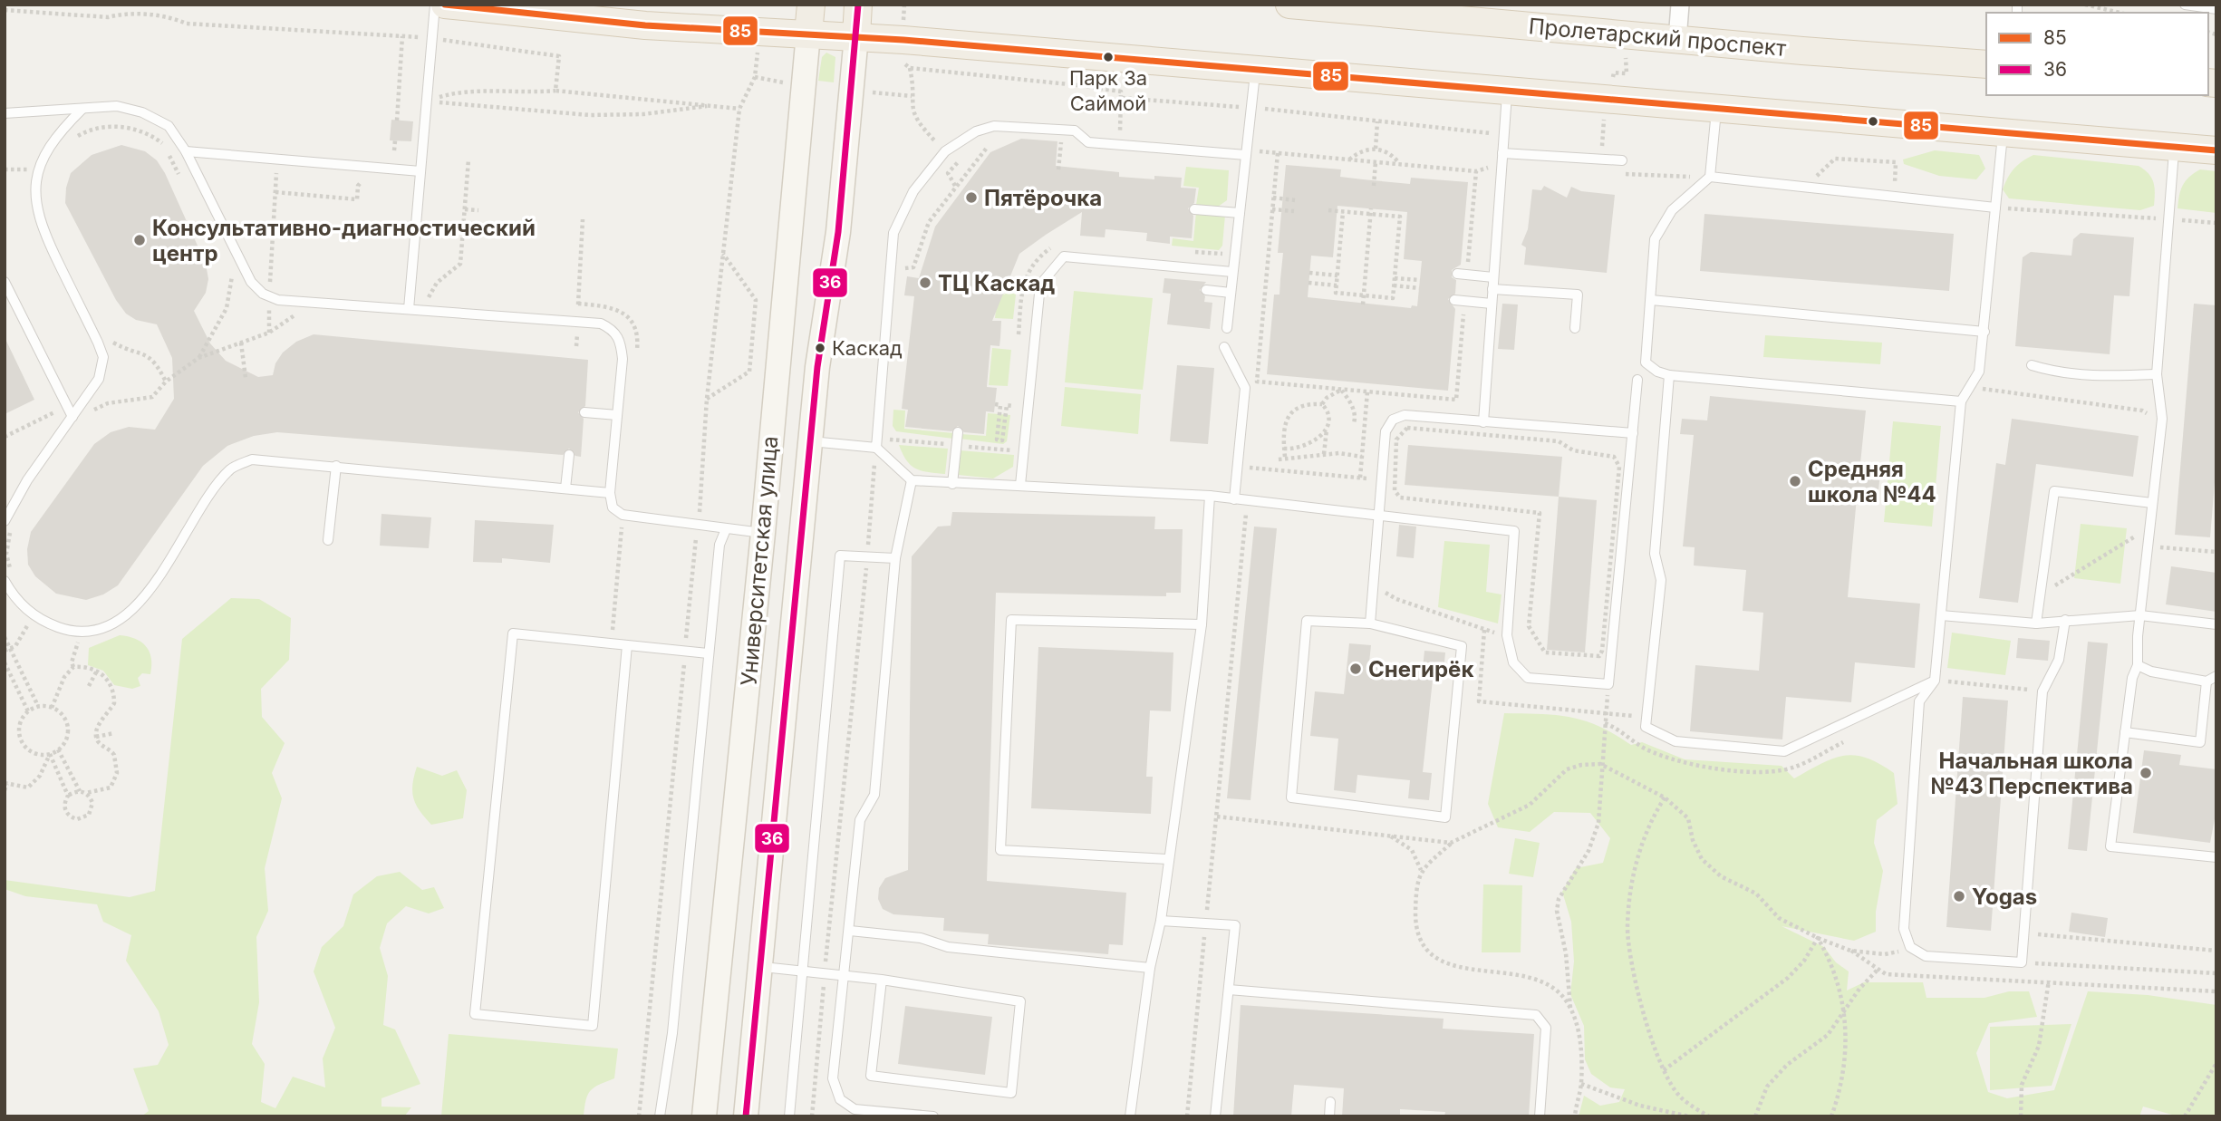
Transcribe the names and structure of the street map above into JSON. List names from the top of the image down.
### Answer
{
  "streets": {
    "main road": ["Пролетарский проспект", "Университетская улица"]
  },
  "places": [
    "Парк За Саймой",
    "Пятёрочка",
    "Консультативно-диагностический центр",
    "ТЦ Каскад",
    "Каскад",
    "Средняя школа №44",
    "Снегирёк",
    "Начальная школа №43 Перспектива",
    "Yogas"
  ],
  "lines": ["transit line 85", "transit line 36"],
  "legend": ["85", "36"]
}
